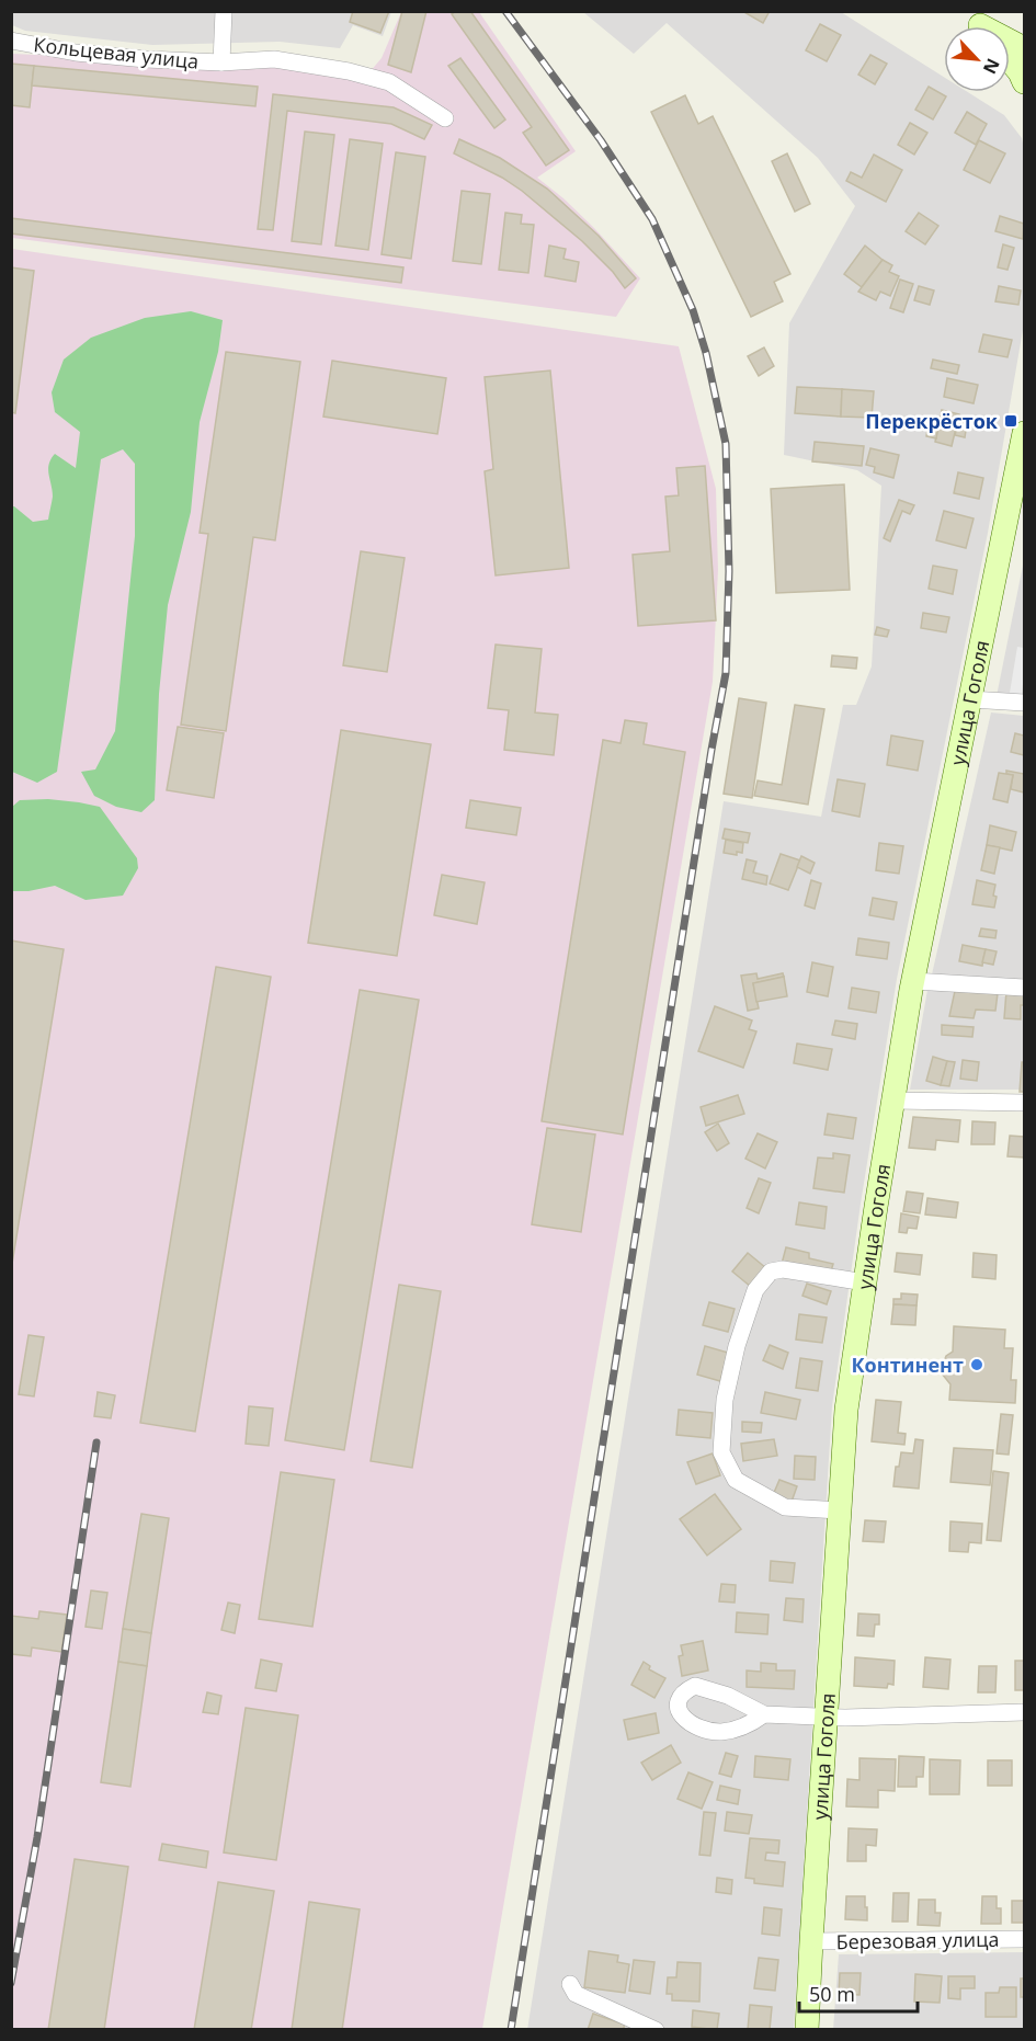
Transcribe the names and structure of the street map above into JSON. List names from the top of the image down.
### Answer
{
  "streets": {
    "main road": ["улица Гоголя"],
    "street": ["Кольцевая улица", "Березовая улица"]
  },
  "crossings": [
    ["улица Гоголя", "Березовая улица"]
  ],
  "places": {
    "transit": ["Перекрёсток"],
    "other": ["Континент"]
  },
  "scale_bar": "50 m",
  "north": "bottom right"
}
